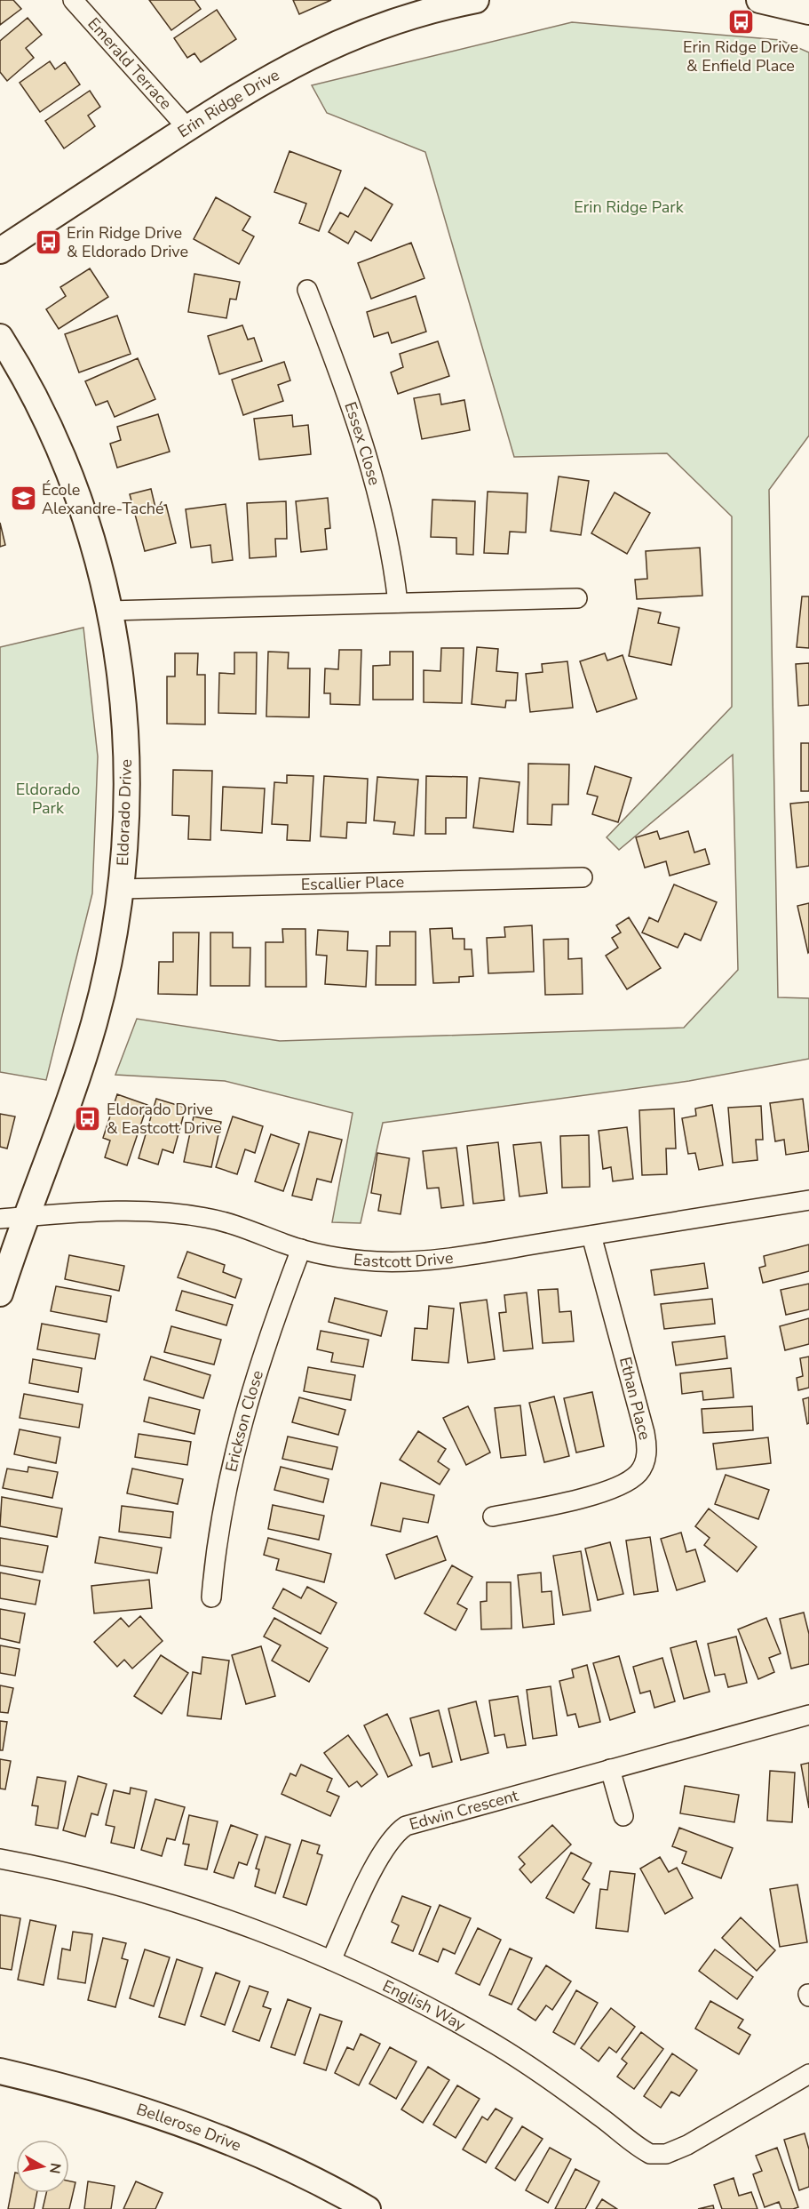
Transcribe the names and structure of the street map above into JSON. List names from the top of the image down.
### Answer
{
  "streets": {
    "street": [
      "Emerald Terrace",
      "Erin Ridge Drive",
      "Essex Close",
      "Eldorado Drive",
      "Escallier Place",
      "Eastcott Drive",
      "Ethan Place",
      "Erickson Close",
      "Edwin Crescent",
      "English Way",
      "Bellerose Drive"
    ]
  },
  "crossings": [
    ["Emerald Terrace", "Erin Ridge Drive"],
    ["Eldorado Drive", "Escallier Place"],
    ["Eldorado Drive", "Eastcott Drive"],
    ["Eastcott Drive", "Ethan Place"],
    ["Eastcott Drive", "Erickson Close"],
    ["Edwin Crescent", "English Way"]
  ],
  "parks": ["Erin Ridge Park", "Eldorado Park"],
  "places": {
    "bus stop": ["Erin Ridge Drive & Enfield Place", "Erin Ridge Drive & Eldorado Drive", "Eldorado Drive & Eastcott Drive"],
    "school or university": ["École Alexandre-Taché"]
  },
  "north": "right"
}
